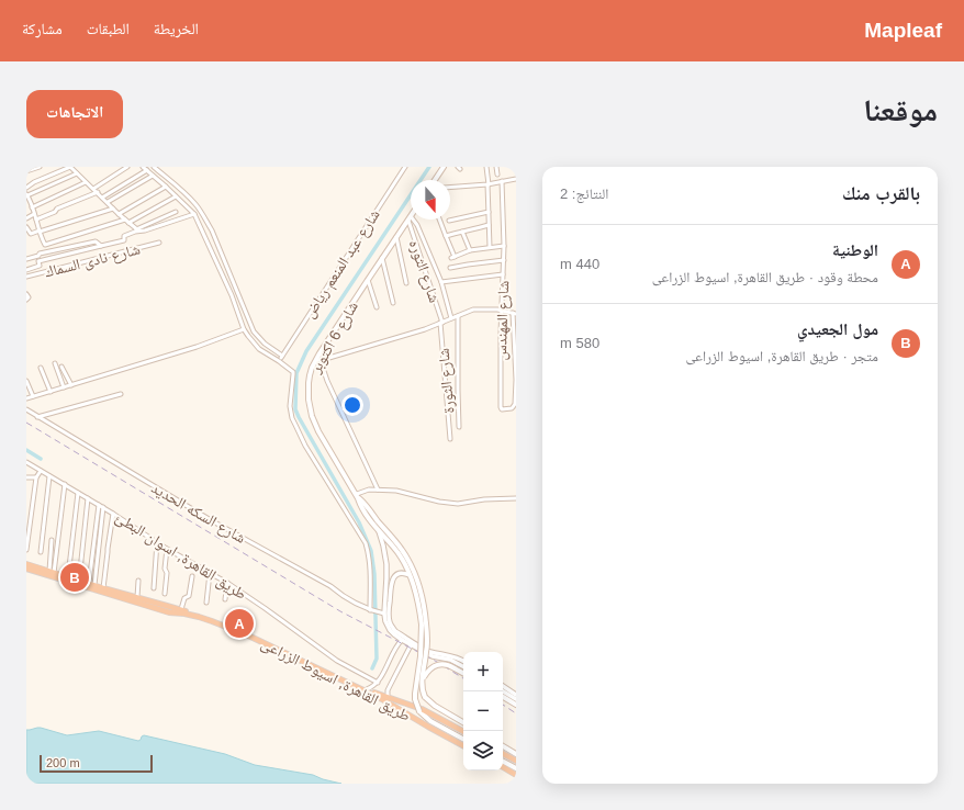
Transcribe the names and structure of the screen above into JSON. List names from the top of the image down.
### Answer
{
  "streets": {
    "highway": ["طريق القاهرة, اسيوط الزراعى"],
    "main road": ["شارع 6 اكتوبر"],
    "street": [
      "شارع نادى السماك",
      "شارع عبد المنعم رياض",
      "شارع الثوره",
      "شارع المهندس",
      "شارع الثورة",
      "شارع السكه الحديد",
      "طريق القاهرة, اسوان البطئ"
    ]
  },
  "crossings": [
    ["شارع الثوره", "شارع 6 اكتوبر"],
    ["شارع الثوره", "شارع الثورة"]
  ],
  "scale_bar": "200 m",
  "north": "bottom",
  "page": {
    "header": "Mapleaf",
    "nav": ["الخريطة", "الطبقات", "مشاركة"],
    "title": "موقعنا",
    "buttons": "الاتجاهات",
    "heading": ["بالقرب منك", "النتائج: 2"],
    "list": [
      {
        "mark": "A",
        "name": "الوطنية",
        "note": "محطة وقود · طريق القاهرة, اسيوط الزراعى",
        "value": "440 m"
      },
      {
        "mark": "B",
        "name": "مول الجعيدي",
        "note": "متجر · طريق القاهرة, اسيوط الزراعى",
        "value": "580 m"
      }
    ],
    "pins": ["B", "A"],
    "map_buttons": ["+", "−"],
    "scale": "200 m"
  }
}
